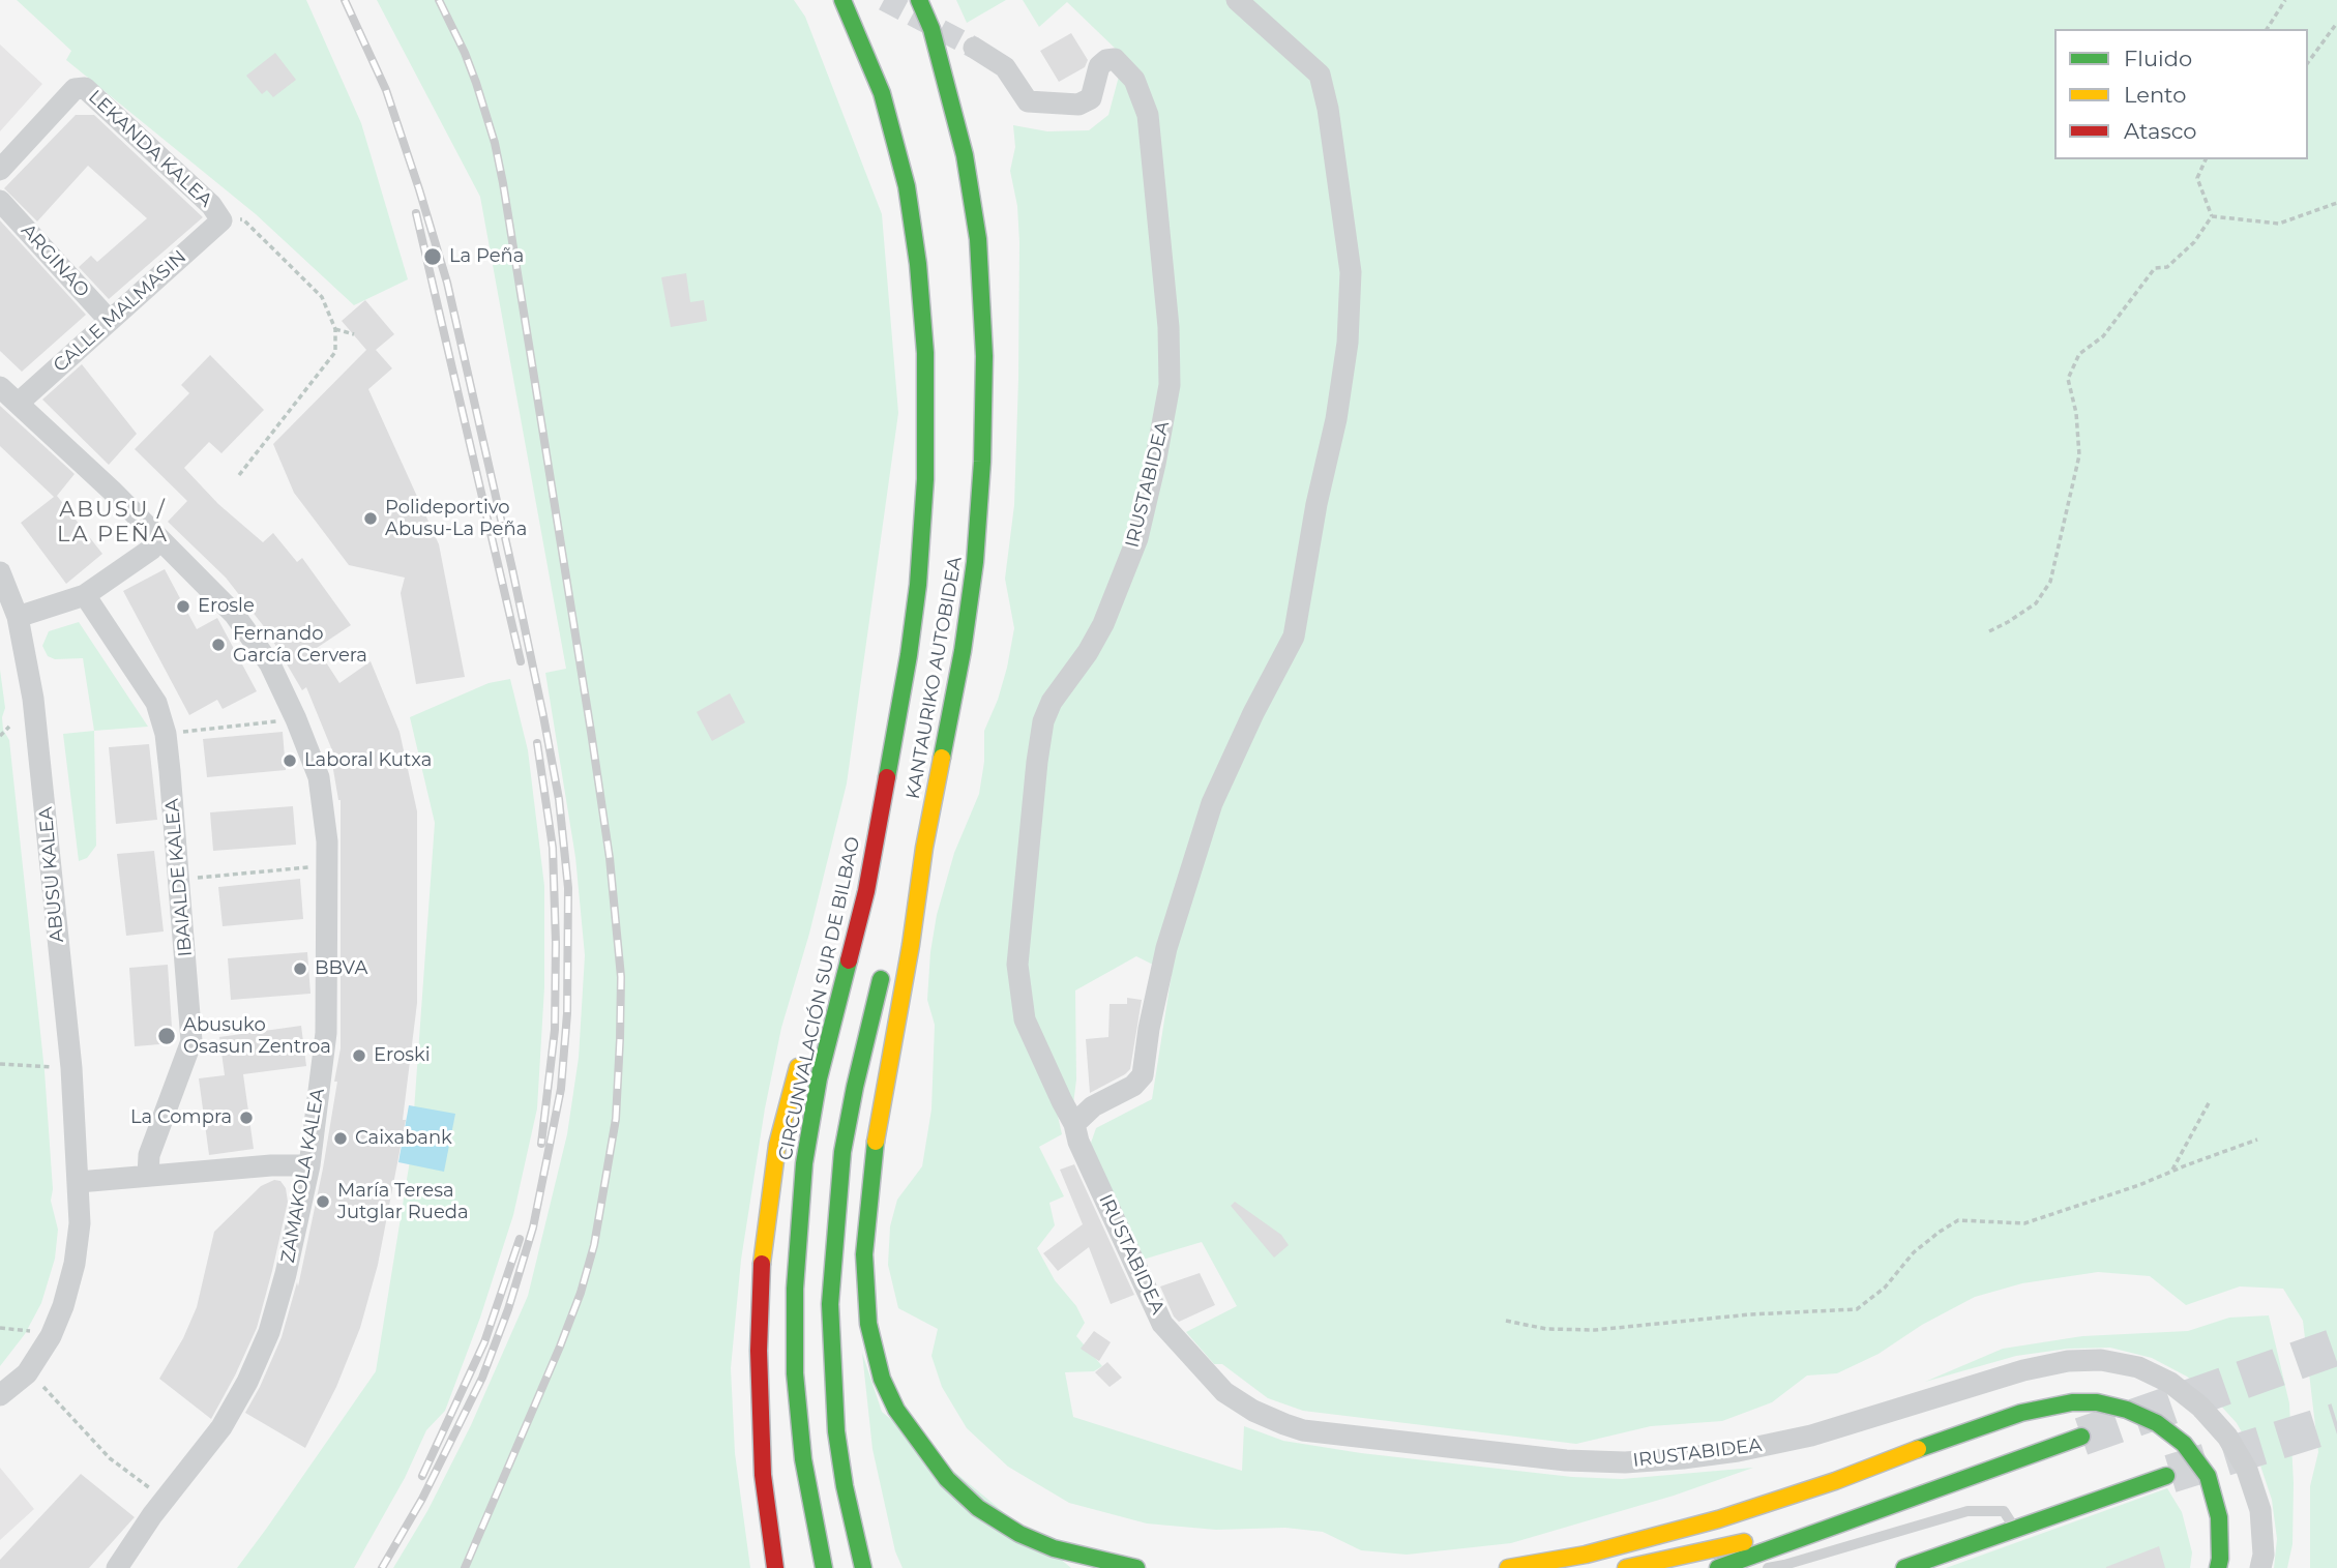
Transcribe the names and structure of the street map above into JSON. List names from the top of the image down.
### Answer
{
  "streets": {
    "highway": ["KANTAURIKO AUTOBIDEA", "CIRCUNVALACIÓN SUR DE BILBAO"],
    "street": [
      "LEKANDA KALEA",
      "ARGINAO",
      "CALLE MALMASIN",
      "IRUSTABIDEA",
      "ABUSU KALEA",
      "IBAIALDE KALEA",
      "ZAMAKOLA KALEA"
    ]
  },
  "crossings": [
    ["LEKANDA KALEA", "CALLE MALMASIN"],
    ["ARGINAO", "CALLE MALMASIN"],
    ["CALLE MALMASIN", "ZAMAKOLA KALEA"],
    ["KANTAURIKO AUTOBIDEA", "CIRCUNVALACIÓN SUR DE BILBAO"]
  ],
  "districts": ["ABUSU / LA PEÑA"],
  "places": [
    "La Peña",
    "Polideportivo Abusu-La Peña",
    "Erosle",
    "Fernando García Cervera",
    "Laboral Kutxa",
    "BBVA",
    "Abusuko Osasun Zentroa",
    "Eroski",
    "La Compra",
    "Caixabank",
    "María Teresa Jutglar Rueda"
  ],
  "legend": ["Fluido", "Lento", "Atasco"]
}
